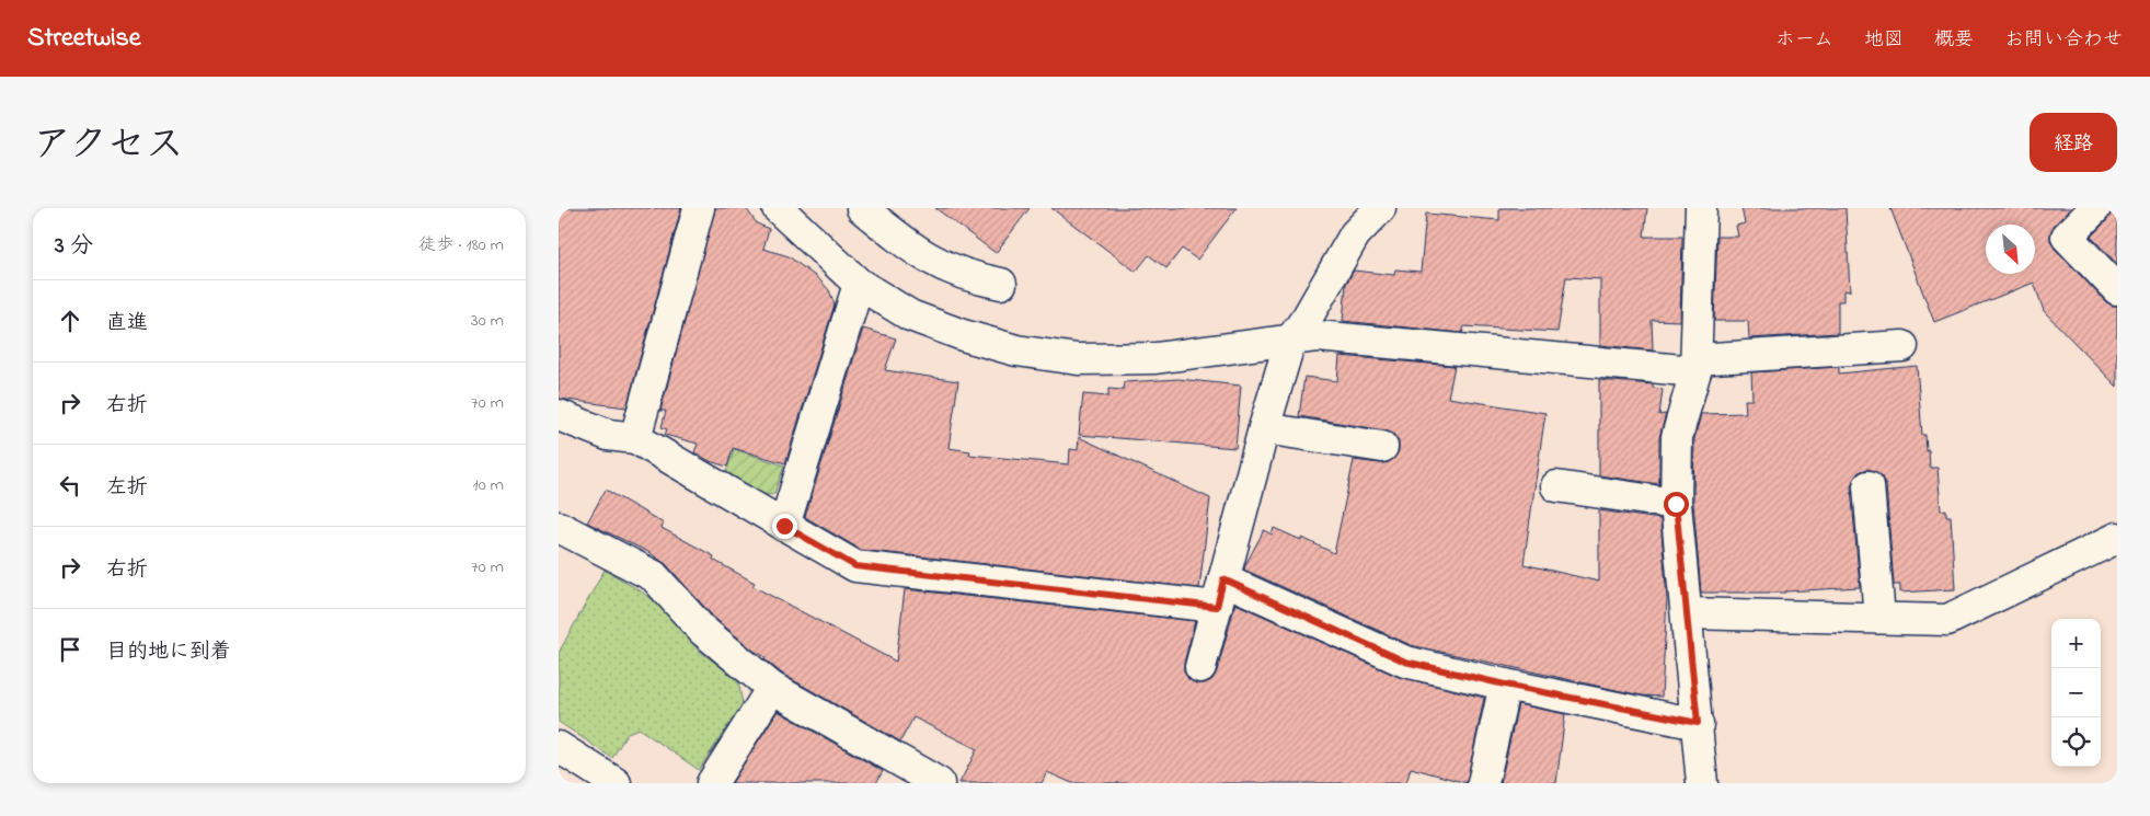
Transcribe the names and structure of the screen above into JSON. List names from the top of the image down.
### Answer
{
  "north": "bottom right",
  "page": {
    "header": "Streetwise",
    "nav": [
      "ホーム",
      "地図",
      "概要",
      "お問い合わせ"
    ],
    "title": "アクセス",
    "buttons": "経路",
    "heading": ["3 分", "徒歩 · 180 m"],
    "list": [
      ["直進", "30 m"],
      ["右折", "70 m"],
      ["左折", "10 m"],
      ["右折", "70 m"],
      "目的地に到着"
    ],
    "map_buttons": ["+", "−"]
  }
}
